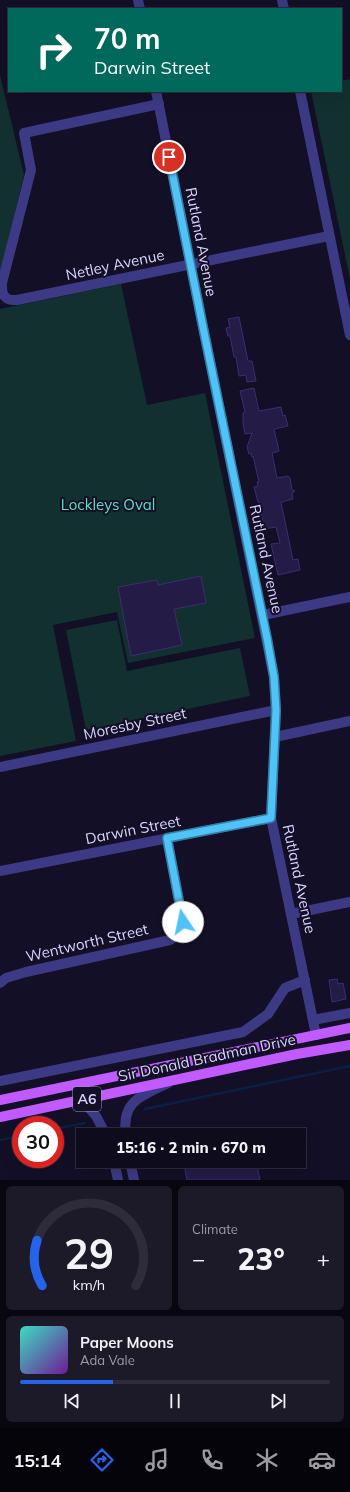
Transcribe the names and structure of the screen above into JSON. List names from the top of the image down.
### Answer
{
  "streets": {
    "main road": ["Sir Donald Bradman Drive", "A6"],
    "street": [
      "Rutland Avenue",
      "Netley Avenue",
      "Moresby Street",
      "Darwin Street",
      "Wentworth Street"
    ]
  },
  "crossings": [
    ["Rutland Avenue", "Netley Avenue"],
    ["Rutland Avenue", "Moresby Street"],
    ["Rutland Avenue", "Darwin Street"],
    ["Rutland Avenue", "Sir Donald Bradman Drive"],
    ["Darwin Street", "Wentworth Street"]
  ],
  "parks": ["Lockleys Oval"],
  "page": {
    "turn": ["70 m", "Darwin Street"],
    "limit": "30",
    "trip": "15:16 · 2 min · 670 m",
    "tile": "Climate",
    "heat": ["−", "23°", "+"],
    "song": ["Paper Moons", "Ada Vale"],
    "tabs": "15:14",
    "gauge": ["29", "km/h"]
  }
}
